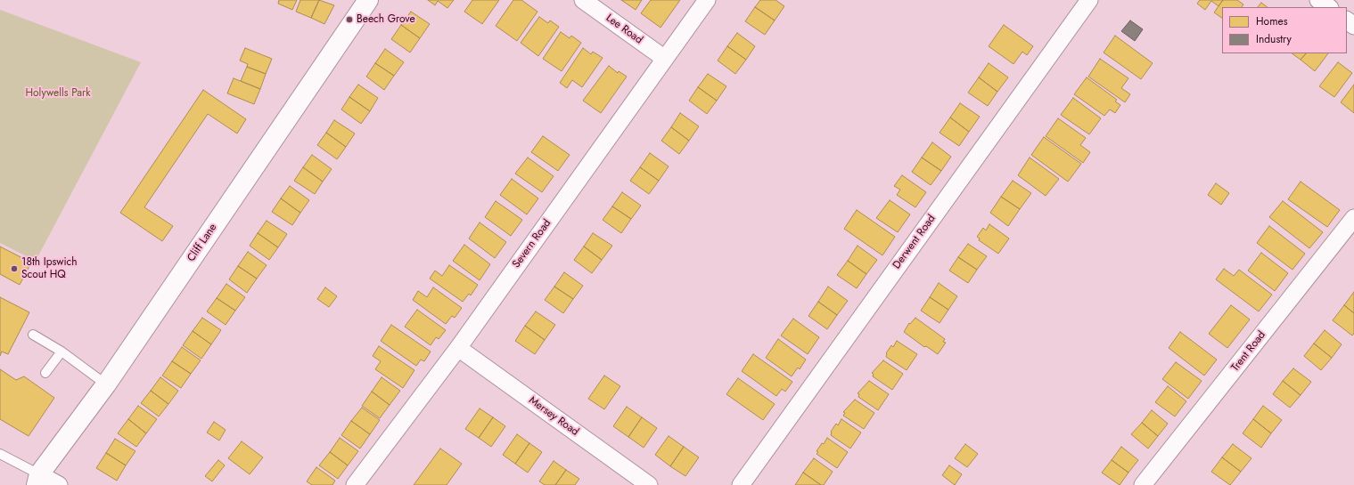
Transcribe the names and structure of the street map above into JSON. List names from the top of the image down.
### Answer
{
  "streets": {
    "street": [
      "Lee Road",
      "Derwent Road",
      "Cliff Lane",
      "Severn Road",
      "Trent Road",
      "Mersey Road"
    ]
  },
  "crossings": [
    ["Lee Road", "Severn Road"],
    ["Severn Road", "Mersey Road"]
  ],
  "parks": ["Holywells Park"],
  "places": ["Beech Grove", "18th Ipswich Scout HQ"],
  "legend": ["Homes", "Industry"]
}
